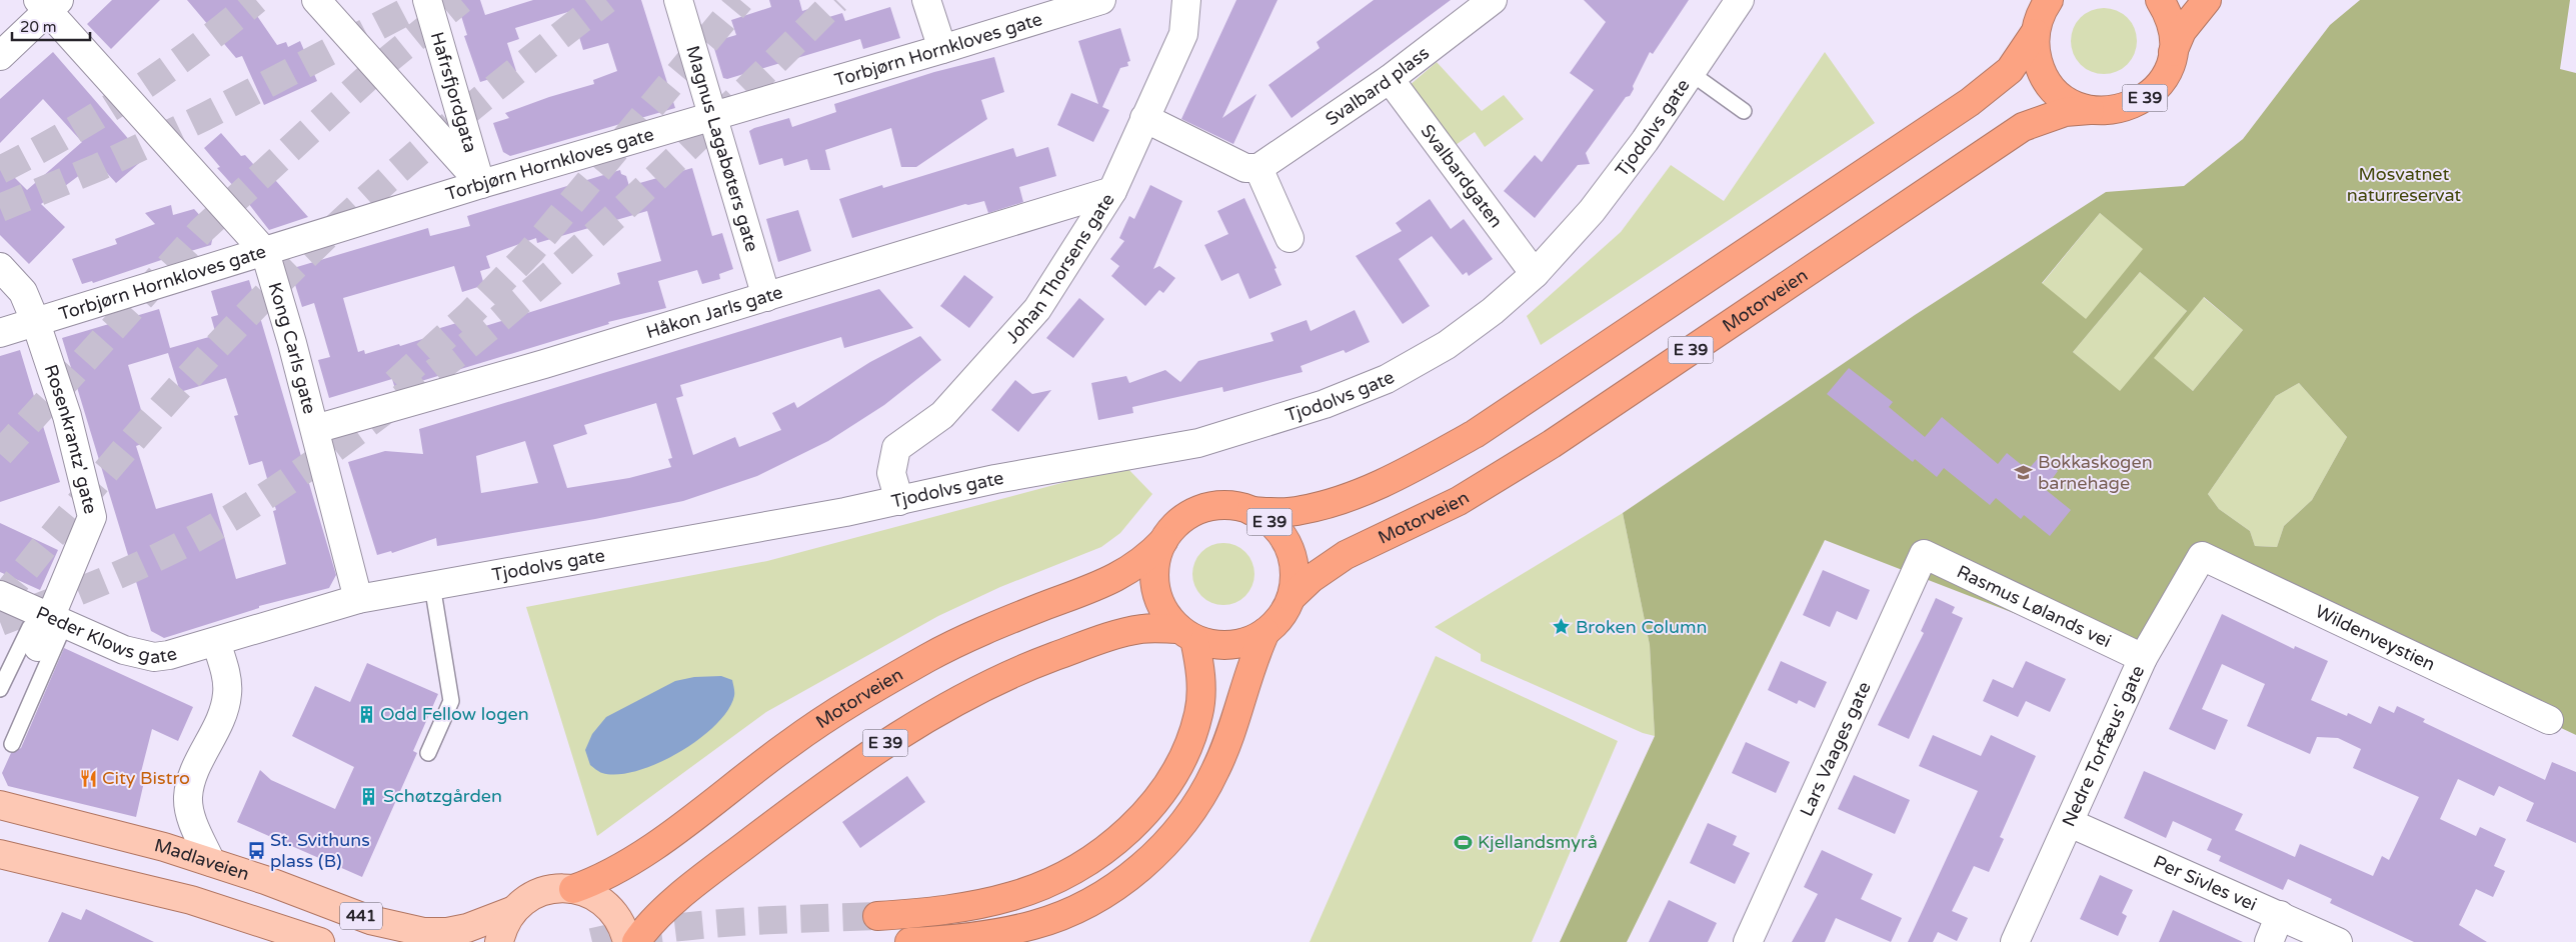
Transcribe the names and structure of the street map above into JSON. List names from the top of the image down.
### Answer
{
  "streets": {
    "highway": ["E 39", "Motorveien"],
    "main road": ["Madlaveien", "441"],
    "street": [
      "Torbjørn Hornkloves gate",
      "Svalbard plass",
      "Hafrsfjordgata",
      "Tjodolvs gate",
      "Magnus Lagabøters gate",
      "Svalbardgaten",
      "Johan Thorsens gate",
      "Håkon Jarls gate",
      "Kong Carls gate",
      "Rosenkrantz' gate",
      "Rasmus Lølands vei",
      "Peder Klows gate",
      "Wildenveystien",
      "Nedre Torfæus' gate",
      "Lars Vaages gate",
      "Per Sivles vei"
    ]
  },
  "crossings": [
    ["Torbjørn Hornkloves gate", "Hafrsfjordgata"],
    ["Torbjørn Hornkloves gate", "Magnus Lagabøters gate"],
    ["Torbjørn Hornkloves gate", "Kong Carls gate"],
    ["Torbjørn Hornkloves gate", "Rosenkrantz' gate"],
    ["Svalbard plass", "Svalbardgaten"],
    ["E 39", "Motorveien"],
    ["Tjodolvs gate", "Svalbardgaten"],
    ["Tjodolvs gate", "Johan Thorsens gate"],
    ["Tjodolvs gate", "Kong Carls gate"],
    ["Tjodolvs gate", "Peder Klows gate"],
    ["Magnus Lagabøters gate", "Håkon Jarls gate"],
    ["Johan Thorsens gate", "Håkon Jarls gate"],
    ["Motorveien", "441"],
    ["Håkon Jarls gate", "Kong Carls gate"],
    ["Rosenkrantz' gate", "Peder Klows gate"],
    ["Rasmus Lølands vei", "Nedre Torfæus' gate"],
    ["Rasmus Lølands vei", "Lars Vaages gate"],
    ["Wildenveystien", "Nedre Torfæus' gate"],
    ["Nedre Torfæus' gate", "Per Sivles vei"],
    ["Madlaveien", "441"]
  ],
  "parks": ["Mosvatnet naturreservat"],
  "places": {
    "school or university": ["Bokkaskogen barnehage"],
    "place": ["Broken Column"],
    "building": ["Odd Fellow logen", "Schøtzgården"],
    "restaurant": ["City Bistro"],
    "sports": ["Kjellandsmyrå"],
    "bus stop": ["St. Svithuns plass (B)"]
  },
  "scale_bar": "20 m"
}
